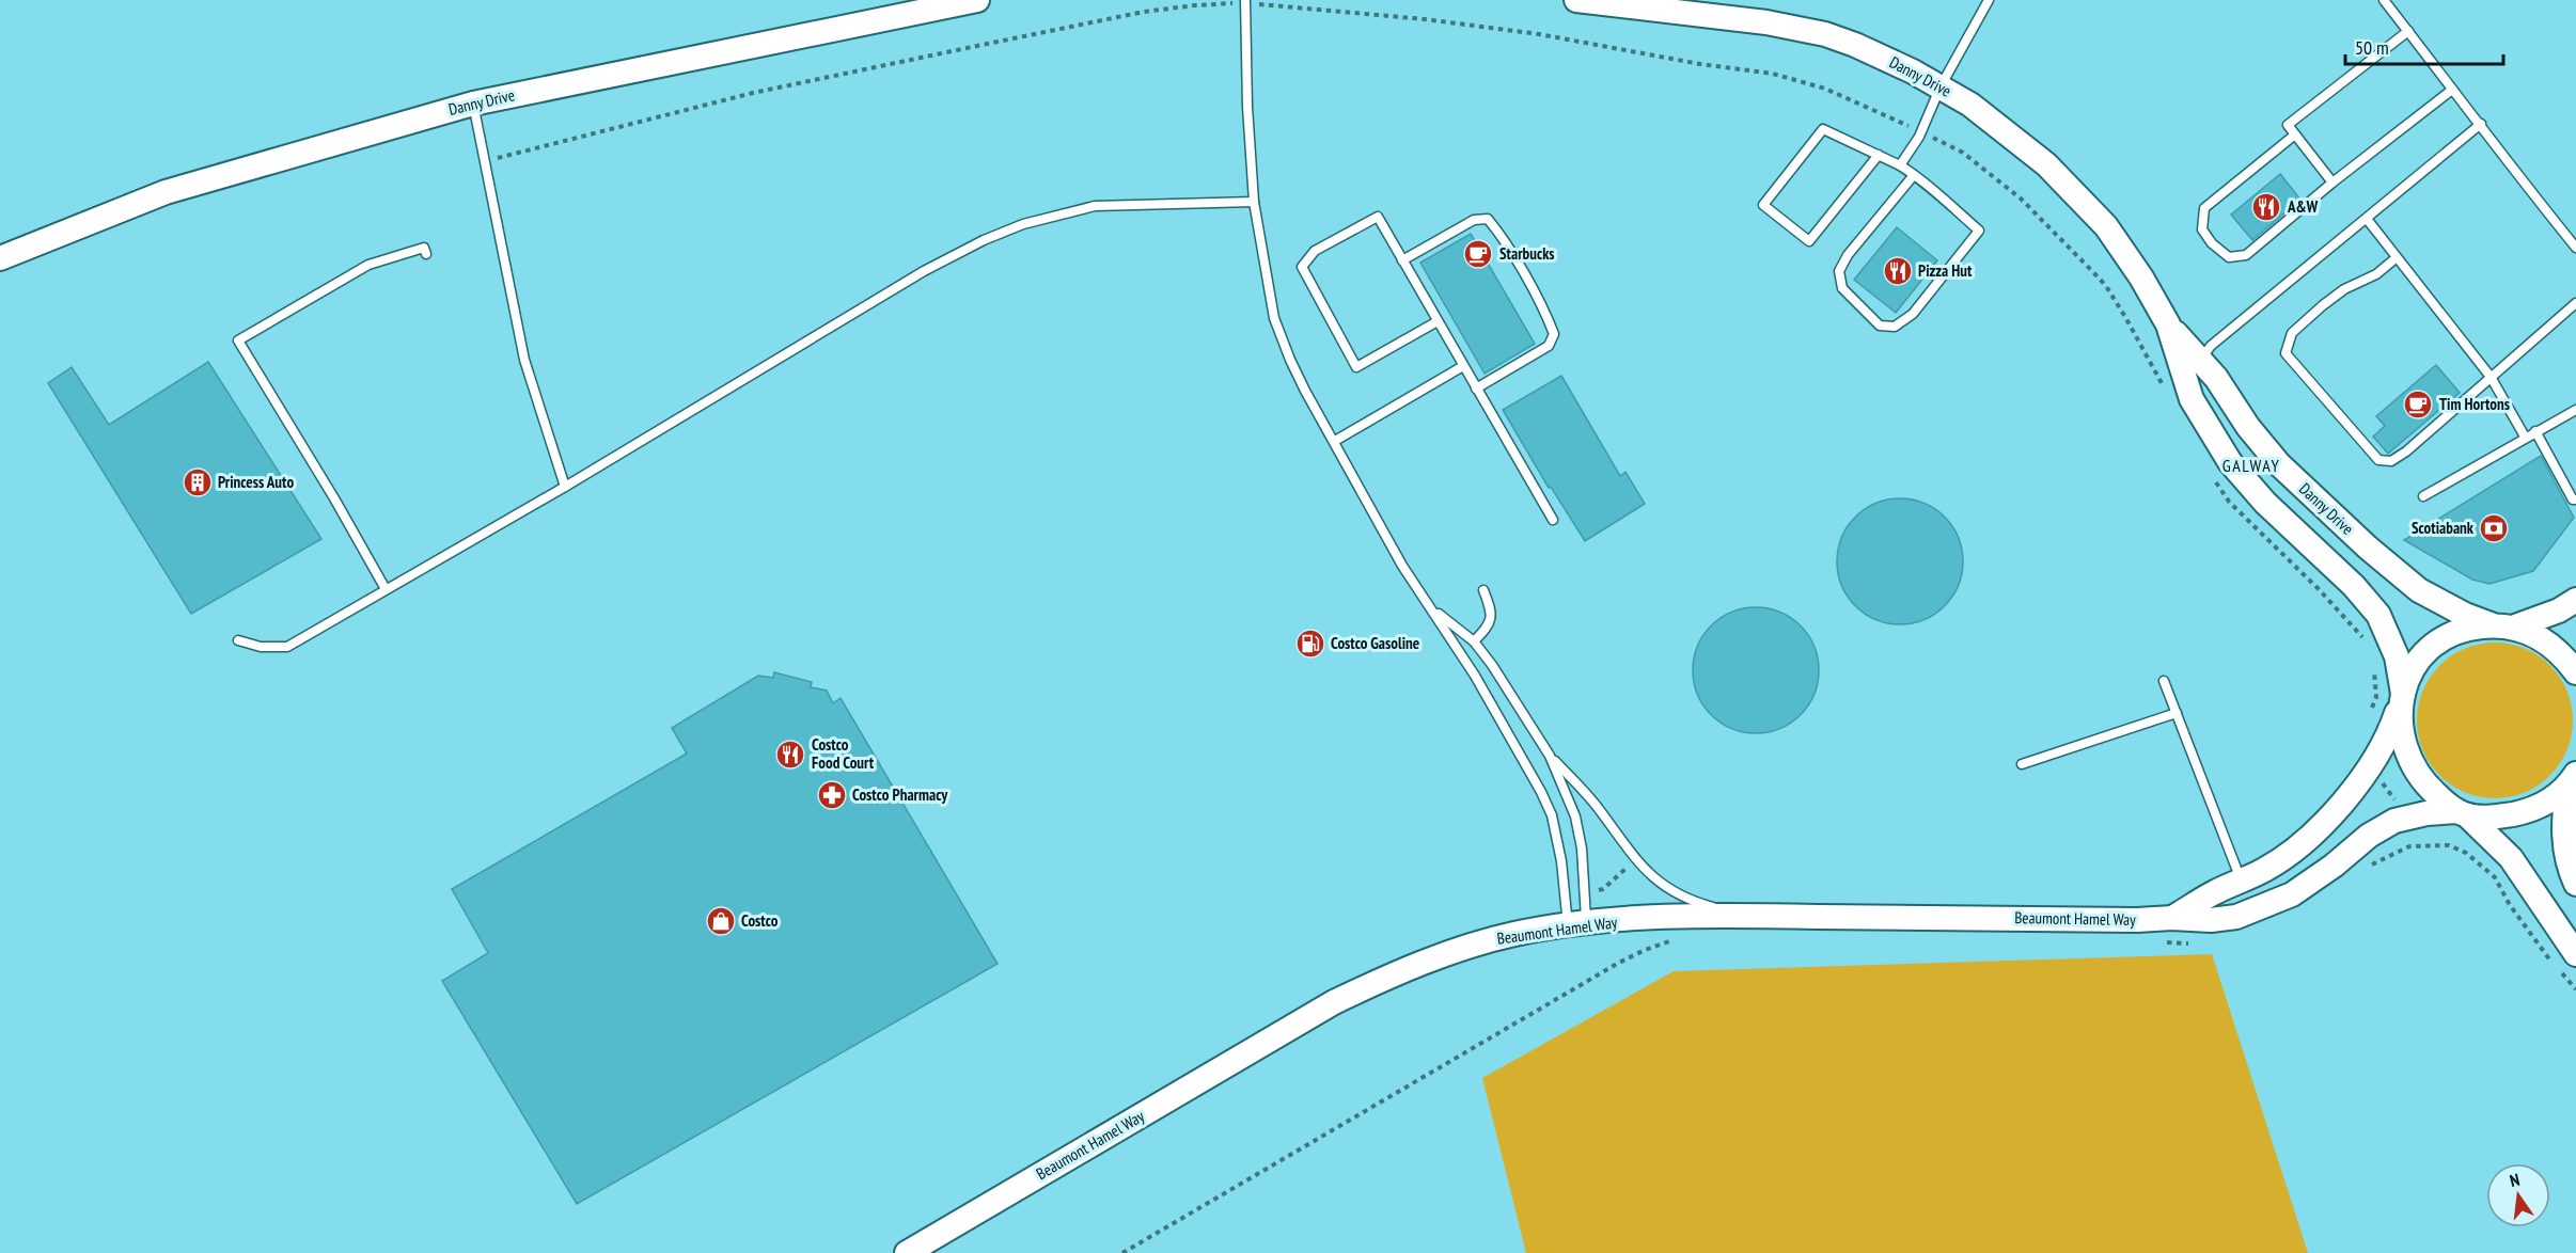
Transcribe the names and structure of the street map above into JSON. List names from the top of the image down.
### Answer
{
  "streets": {
    "main road": ["Danny Drive", "Beaumont Hamel Way"]
  },
  "crossings": [
    ["Danny Drive", "Beaumont Hamel Way"]
  ],
  "districts": ["GALWAY"],
  "places": {
    "restaurant": ["A&W", "Pizza Hut", "Costco Food Court"],
    "cafe": ["Starbucks", "Tim Hortons"],
    "building": ["Princess Auto"],
    "bank": ["Scotiabank"],
    "fuel station": ["Costco Gasoline"],
    "pharmacy": ["Costco Pharmacy"],
    "shop": ["Costco"]
  },
  "scale_bar": "50 m",
  "north": "top"
}
